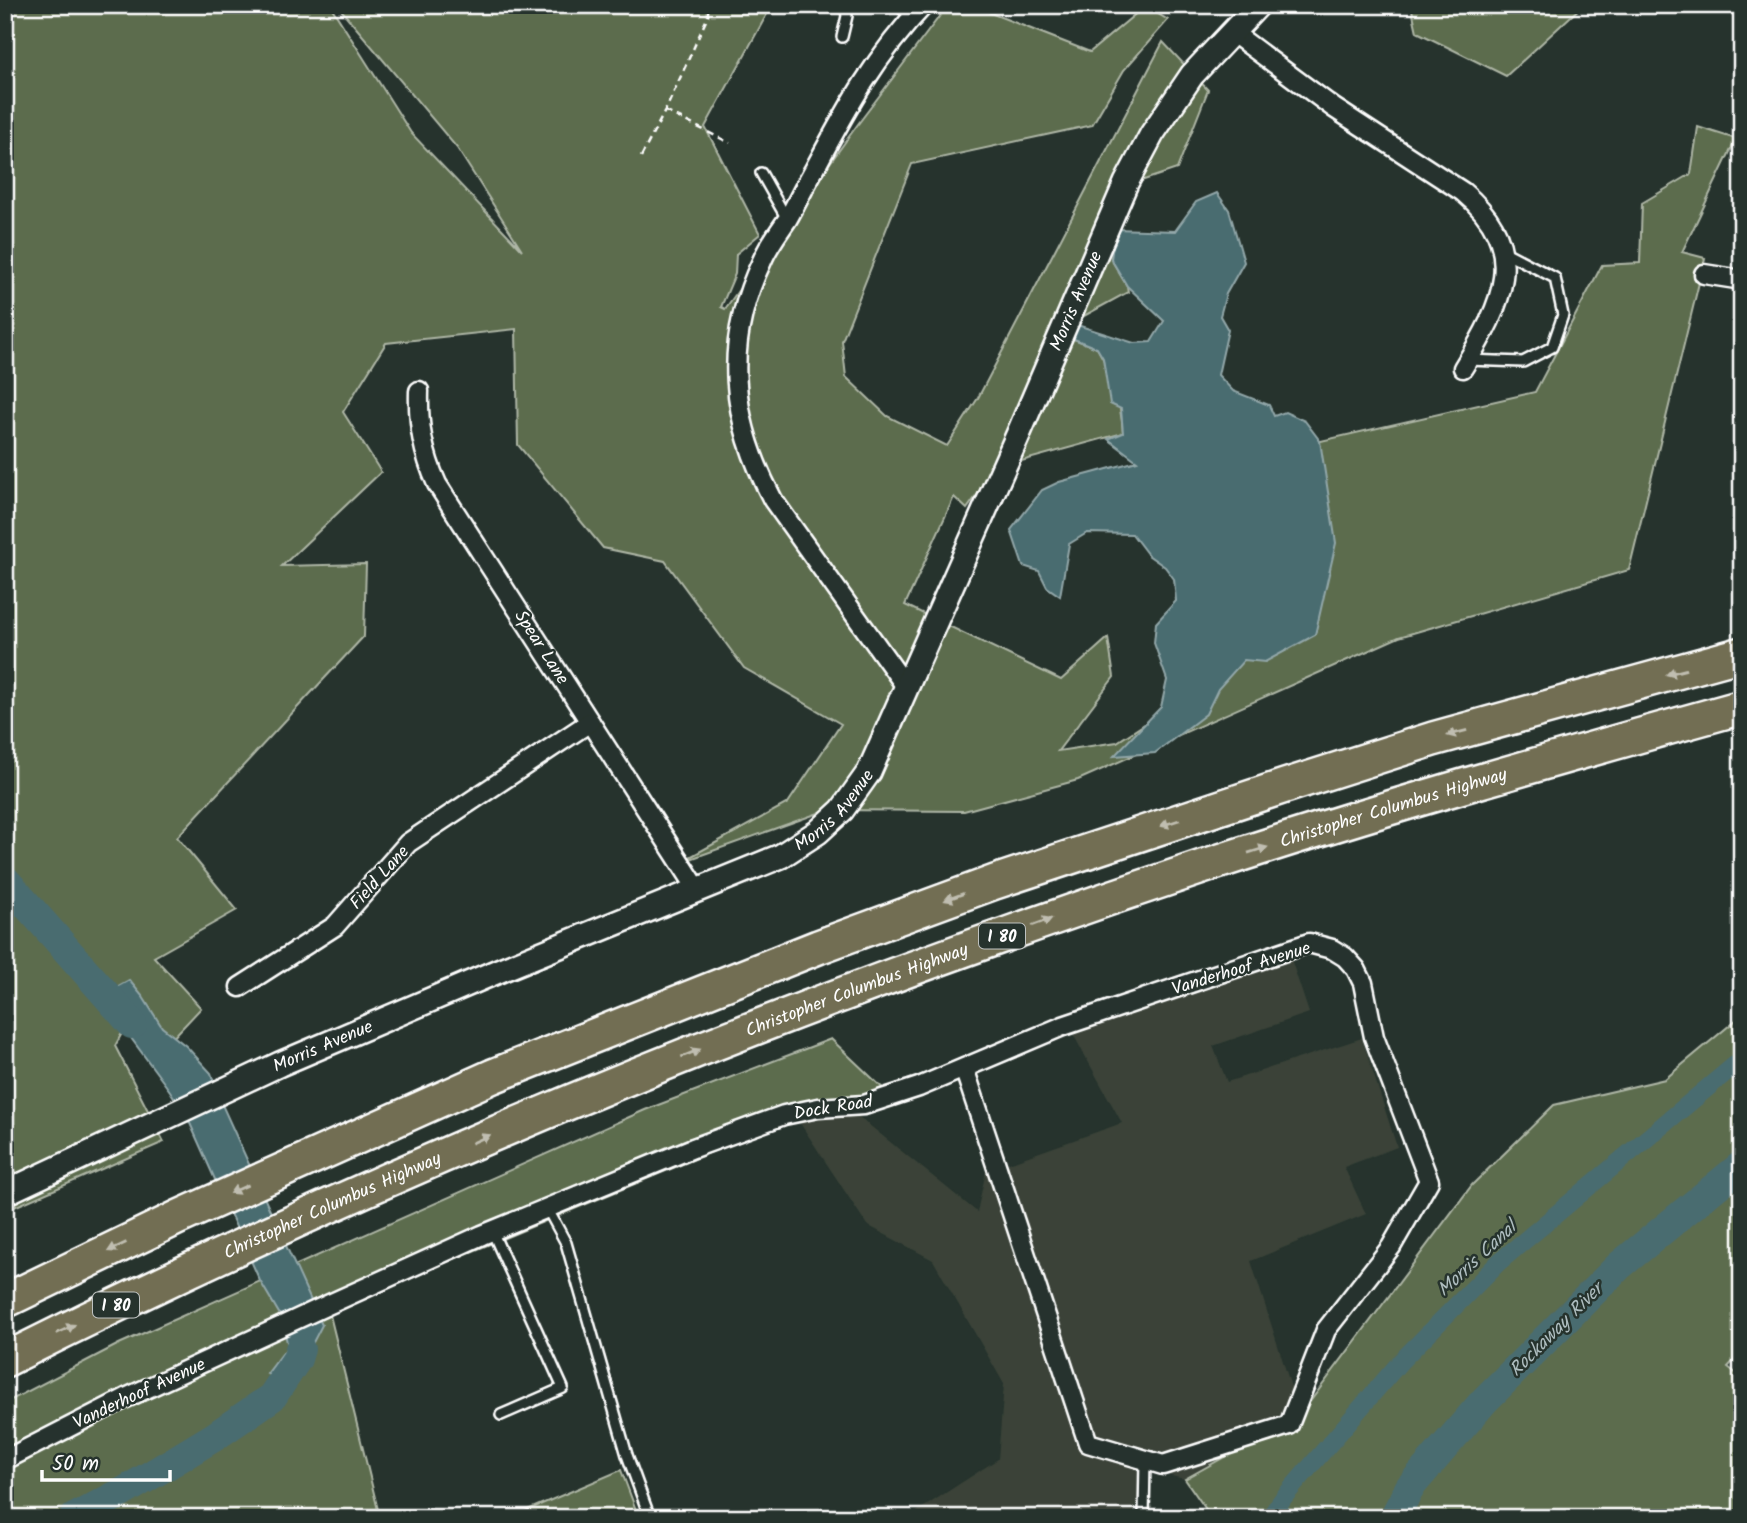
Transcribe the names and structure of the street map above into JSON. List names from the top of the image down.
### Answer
{
  "streets": {
    "highway": ["Christopher Columbus Highway", "I 80"],
    "street": [
      "Morris Avenue",
      "Spear Lane",
      "Field Lane",
      "Vanderhoof Avenue",
      "Dock Road"
    ]
  },
  "crossings": [
    ["Morris Avenue", "Spear Lane"],
    ["Spear Lane", "Field Lane"],
    ["Vanderhoof Avenue", "Dock Road"]
  ],
  "water": ["Morris Canal", "Rockaway River"],
  "scale_bar": "50 m"
}
